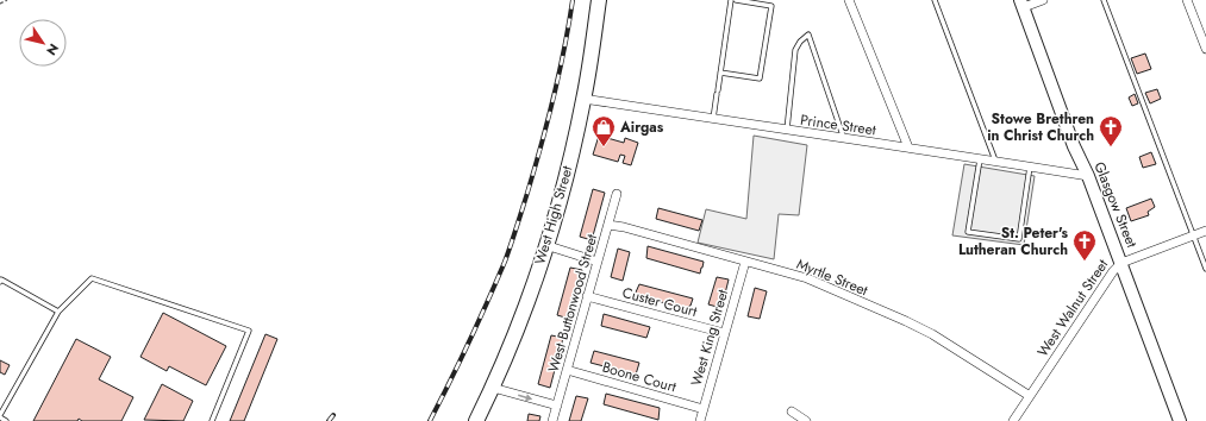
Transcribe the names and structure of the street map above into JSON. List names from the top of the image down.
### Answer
{
  "streets": {
    "main road": ["West High Street"],
    "street": [
      "Prince Street",
      "Glasgow Street",
      "Myrtle Street",
      "Custer Court",
      "West Buttonwood Street",
      "West Walnut Street",
      "West King Street",
      "Boone Court"
    ]
  },
  "crossings": [
    ["Prince Street", "Glasgow Street"],
    ["Prince Street", "West High Street"],
    ["Glasgow Street", "West Walnut Street"],
    ["Myrtle Street", "West Buttonwood Street"],
    ["Myrtle Street", "West Walnut Street"],
    ["Myrtle Street", "West King Street"],
    ["Custer Court", "West Buttonwood Street"],
    ["Custer Court", "West King Street"],
    ["West Buttonwood Street", "Boone Court"],
    ["West King Street", "Boone Court"]
  ],
  "places": {
    "shop": ["Airgas"],
    "church": ["Stowe Brethren in Christ Church", "St. Peter's Lutheran Church"]
  },
  "north": "bottom right"
}
